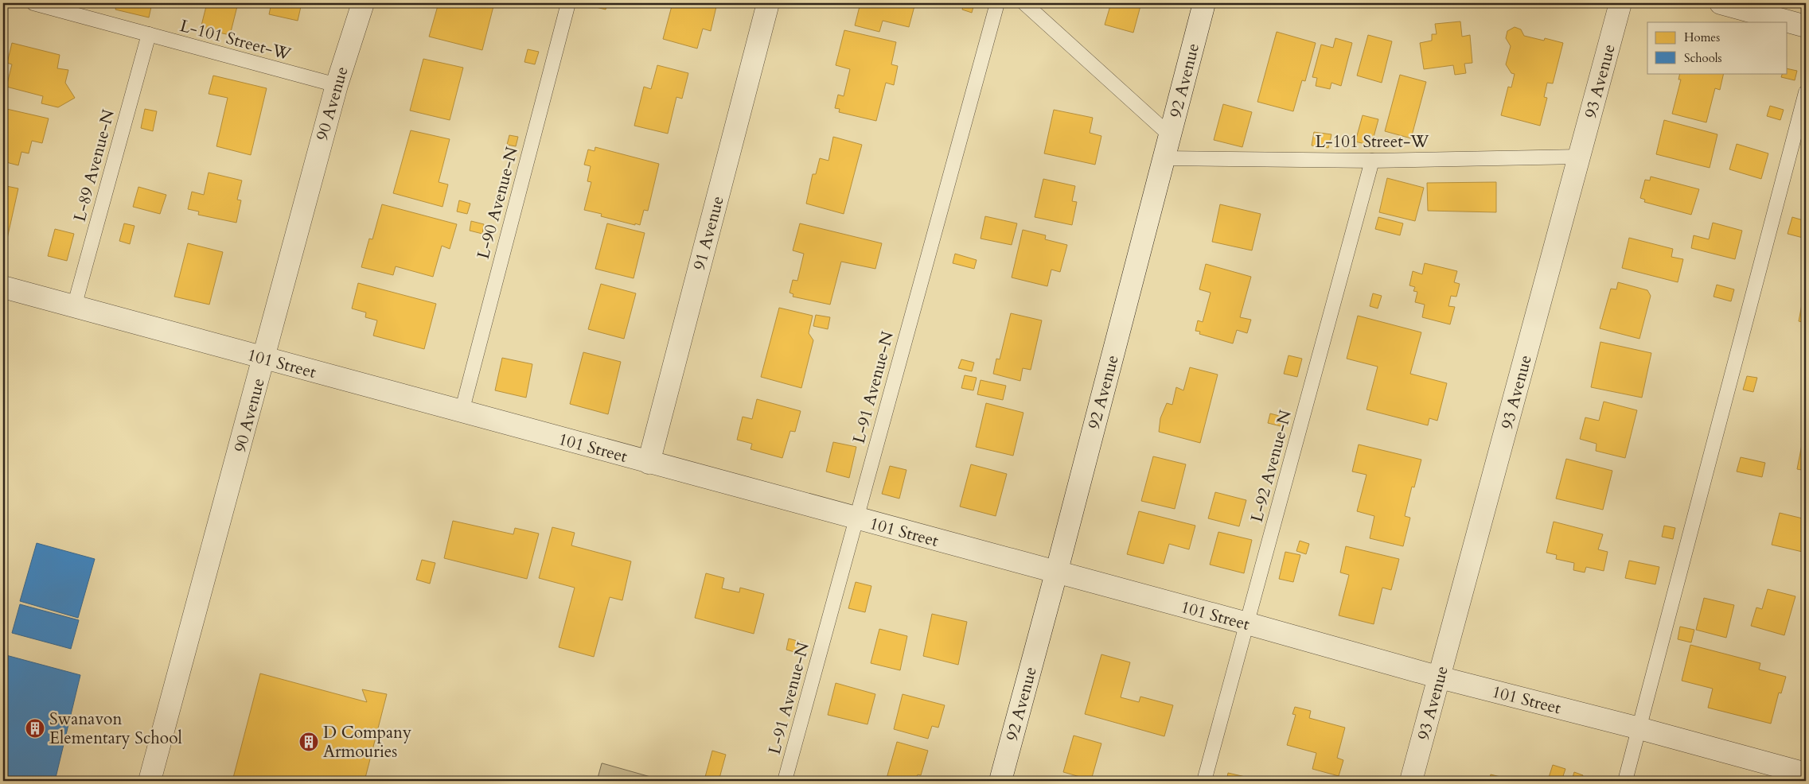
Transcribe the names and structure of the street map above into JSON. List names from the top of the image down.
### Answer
{
  "streets": {
    "street": [
      "92 Avenue",
      "93 Avenue",
      "90 Avenue",
      "91 Avenue",
      "101 Street"
    ],
    "lane": [
      "L-101 Street-W",
      "L-89 Avenue-N",
      "L-90 Avenue-N",
      "L-91 Avenue-N",
      "L-92 Avenue-N"
    ]
  },
  "crossings": [
    ["L-101 Street-W", "92 Avenue"],
    ["L-101 Street-W", "93 Avenue"],
    ["L-101 Street-W", "90 Avenue"],
    ["L-101 Street-W", "L-89 Avenue-N"],
    ["L-101 Street-W", "L-92 Avenue-N"],
    ["92 Avenue", "101 Street"],
    ["93 Avenue", "101 Street"],
    ["90 Avenue", "101 Street"],
    ["L-89 Avenue-N", "101 Street"],
    ["L-90 Avenue-N", "101 Street"],
    ["91 Avenue", "101 Street"],
    ["101 Street", "L-91 Avenue-N"],
    ["101 Street", "L-92 Avenue-N"]
  ],
  "places": {
    "building": ["Swanavon Elementary School", "D Company Armouries"]
  },
  "legend": ["Homes", "Schools"]
}
